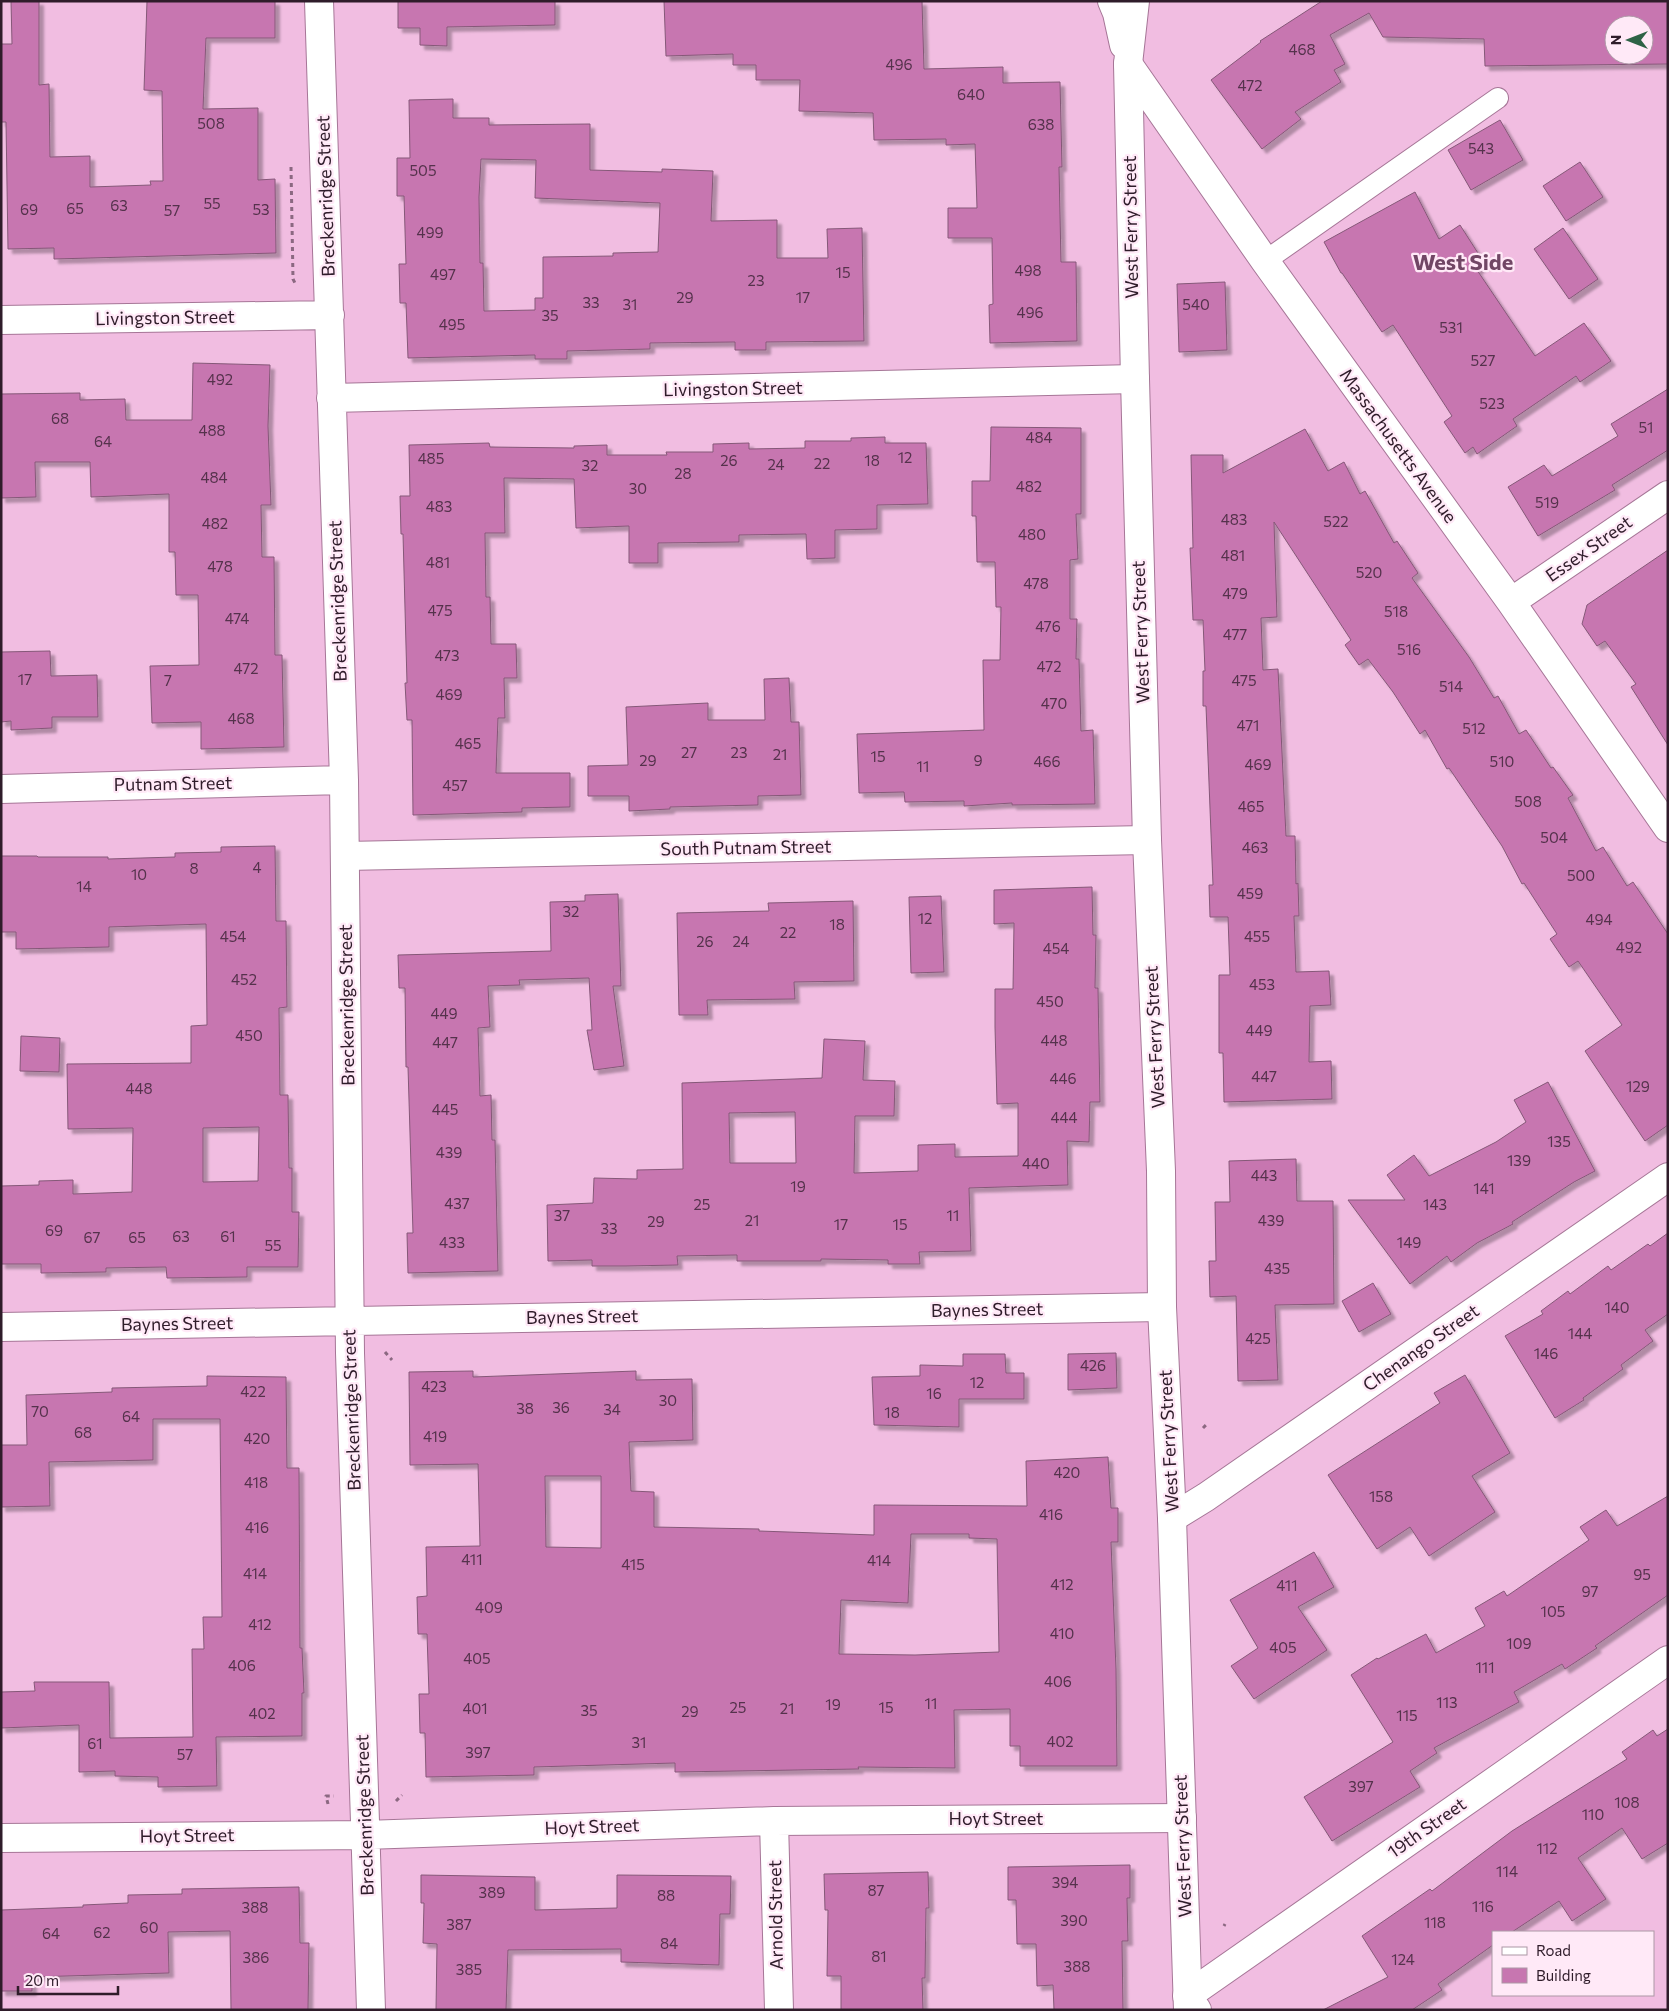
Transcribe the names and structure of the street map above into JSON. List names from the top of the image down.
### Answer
{
  "streets": {
    "street": [
      "Breckenridge Street",
      "West Ferry Street",
      "Livingston Street",
      "Massachusetts Avenue",
      "Essex Street",
      "Putnam Street",
      "South Putnam Street",
      "Baynes Street",
      "Chenango Street",
      "Hoyt Street",
      "19th Street",
      "Arnold Street"
    ]
  },
  "crossings": [
    ["Breckenridge Street", "Livingston Street"],
    ["Breckenridge Street", "Putnam Street"],
    ["Breckenridge Street", "South Putnam Street"],
    ["Breckenridge Street", "Baynes Street"],
    ["Breckenridge Street", "Hoyt Street"],
    ["West Ferry Street", "Livingston Street"],
    ["West Ferry Street", "Massachusetts Avenue"],
    ["West Ferry Street", "South Putnam Street"],
    ["West Ferry Street", "Baynes Street"],
    ["West Ferry Street", "Chenango Street"],
    ["West Ferry Street", "Hoyt Street"],
    ["West Ferry Street", "19th Street"],
    ["Massachusetts Avenue", "Essex Street"],
    ["Hoyt Street", "Arnold Street"]
  ],
  "districts": ["West Side"],
  "house_numbers": [
    "468",
    "496",
    "472",
    "640",
    "508",
    "638",
    "543",
    "505",
    "55",
    "63",
    "65",
    "69",
    "53",
    "57",
    "499",
    "498",
    "15",
    "497",
    "23",
    "29",
    "17",
    "33",
    "31",
    "540",
    "496",
    "35",
    "495",
    "531",
    "527",
    "492",
    "523",
    "68",
    "51",
    "488",
    "484",
    "64",
    "12",
    "485",
    "26",
    "18",
    "22",
    "24",
    "32",
    "28",
    "484",
    "482",
    "30",
    "519",
    "483",
    "483",
    "522",
    "482",
    "480",
    "481",
    "481",
    "478",
    "520",
    "478",
    "479",
    "475",
    "518",
    "474",
    "476",
    "477",
    "516",
    "473",
    "472",
    "472",
    "17",
    "7",
    "475",
    "514",
    "469",
    "470",
    "468",
    "471",
    "512",
    "465",
    "27",
    "23",
    "21",
    "15",
    "29",
    "9",
    "466",
    "510",
    "469",
    "11",
    "457",
    "508",
    "465",
    "504",
    "463",
    "4",
    "8",
    "10",
    "500",
    "14",
    "459",
    "32",
    "12",
    "494",
    "18",
    "22",
    "454",
    "455",
    "26",
    "24",
    "492",
    "454",
    "452",
    "453",
    "450",
    "449",
    "449",
    "450",
    "448",
    "447",
    "447",
    "446",
    "129",
    "448",
    "445",
    "444",
    "135",
    "439",
    "139",
    "440",
    "443",
    "19",
    "141",
    "437",
    "25",
    "143",
    "37",
    "11",
    "21",
    "439",
    "29",
    "17",
    "15",
    "33",
    "69",
    "63",
    "61",
    "67",
    "65",
    "433",
    "149",
    "55",
    "435",
    "140",
    "144",
    "425",
    "146",
    "426",
    "12",
    "423",
    "422",
    "16",
    "30",
    "36",
    "38",
    "34",
    "70",
    "18",
    "64",
    "68",
    "419",
    "420",
    "420",
    "418",
    "158",
    "416",
    "416",
    "411",
    "414",
    "415",
    "414",
    "95",
    "412",
    "411",
    "97",
    "409",
    "105",
    "412",
    "410",
    "109",
    "405",
    "405",
    "406",
    "111",
    "406",
    "113",
    "11",
    "19",
    "25",
    "15",
    "401",
    "21",
    "35",
    "29",
    "402",
    "115",
    "402",
    "31",
    "61",
    "397",
    "57",
    "397",
    "108",
    "110",
    "112",
    "114",
    "394",
    "87",
    "389",
    "88",
    "116",
    "388",
    "390",
    "118",
    "387",
    "60",
    "62",
    "64",
    "84",
    "81",
    "386",
    "124",
    "388",
    "385"
  ],
  "legend": ["Road", "Building"],
  "scale_bar": "20 m",
  "north": "left"
}
